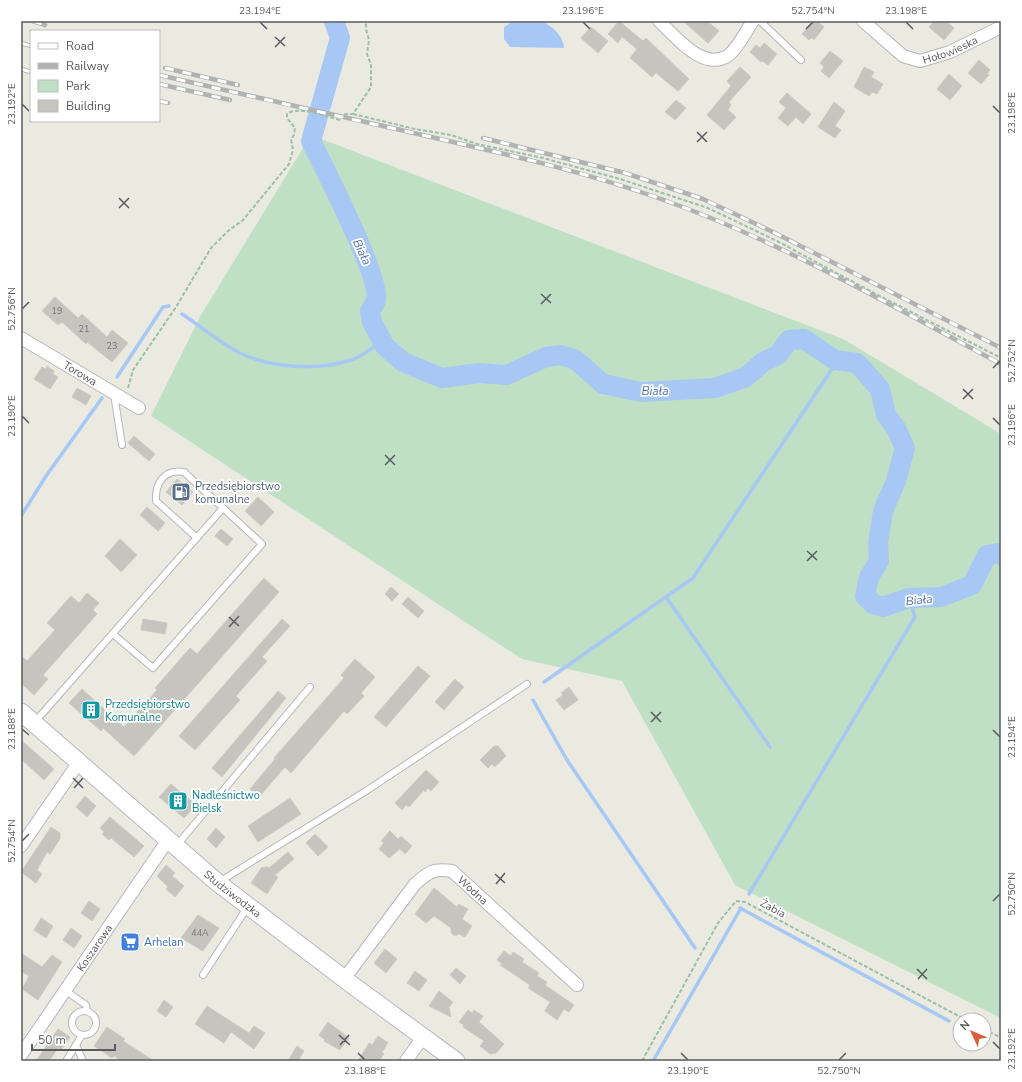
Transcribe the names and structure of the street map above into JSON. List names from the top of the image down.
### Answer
{
  "streets": {
    "street": [
      "Hołowieska",
      "Torowa",
      "Wodna",
      "Studziwodzka",
      "Koszarowa"
    ],
    "path": ["Żabia"]
  },
  "crossings": [
    ["Wodna", "Studziwodzka"],
    ["Studziwodzka", "Koszarowa"]
  ],
  "water": ["Biała"],
  "places": {
    "fuel station": ["Przedsiębiorstwo komunalne"],
    "building": ["Przedsiębiorstwo Komunalne", "Nadleśnictwo Bielsk"],
    "supermarket": ["Arhelan"]
  },
  "house_numbers": [
    "19",
    "21",
    "23",
    "44A"
  ],
  "legend": [
    "Road",
    "Railway",
    "Park",
    "Building"
  ],
  "scale_bar": "50 m",
  "north": "top left",
  "coordinates": [
    "23.194°E",
    "23.196°E",
    "52.754°N",
    "23.198°E",
    "23.192°E",
    "52.756°N",
    "52.752°N",
    "23.190°E",
    "23.188°E",
    "52.750°N"
  ]
}
